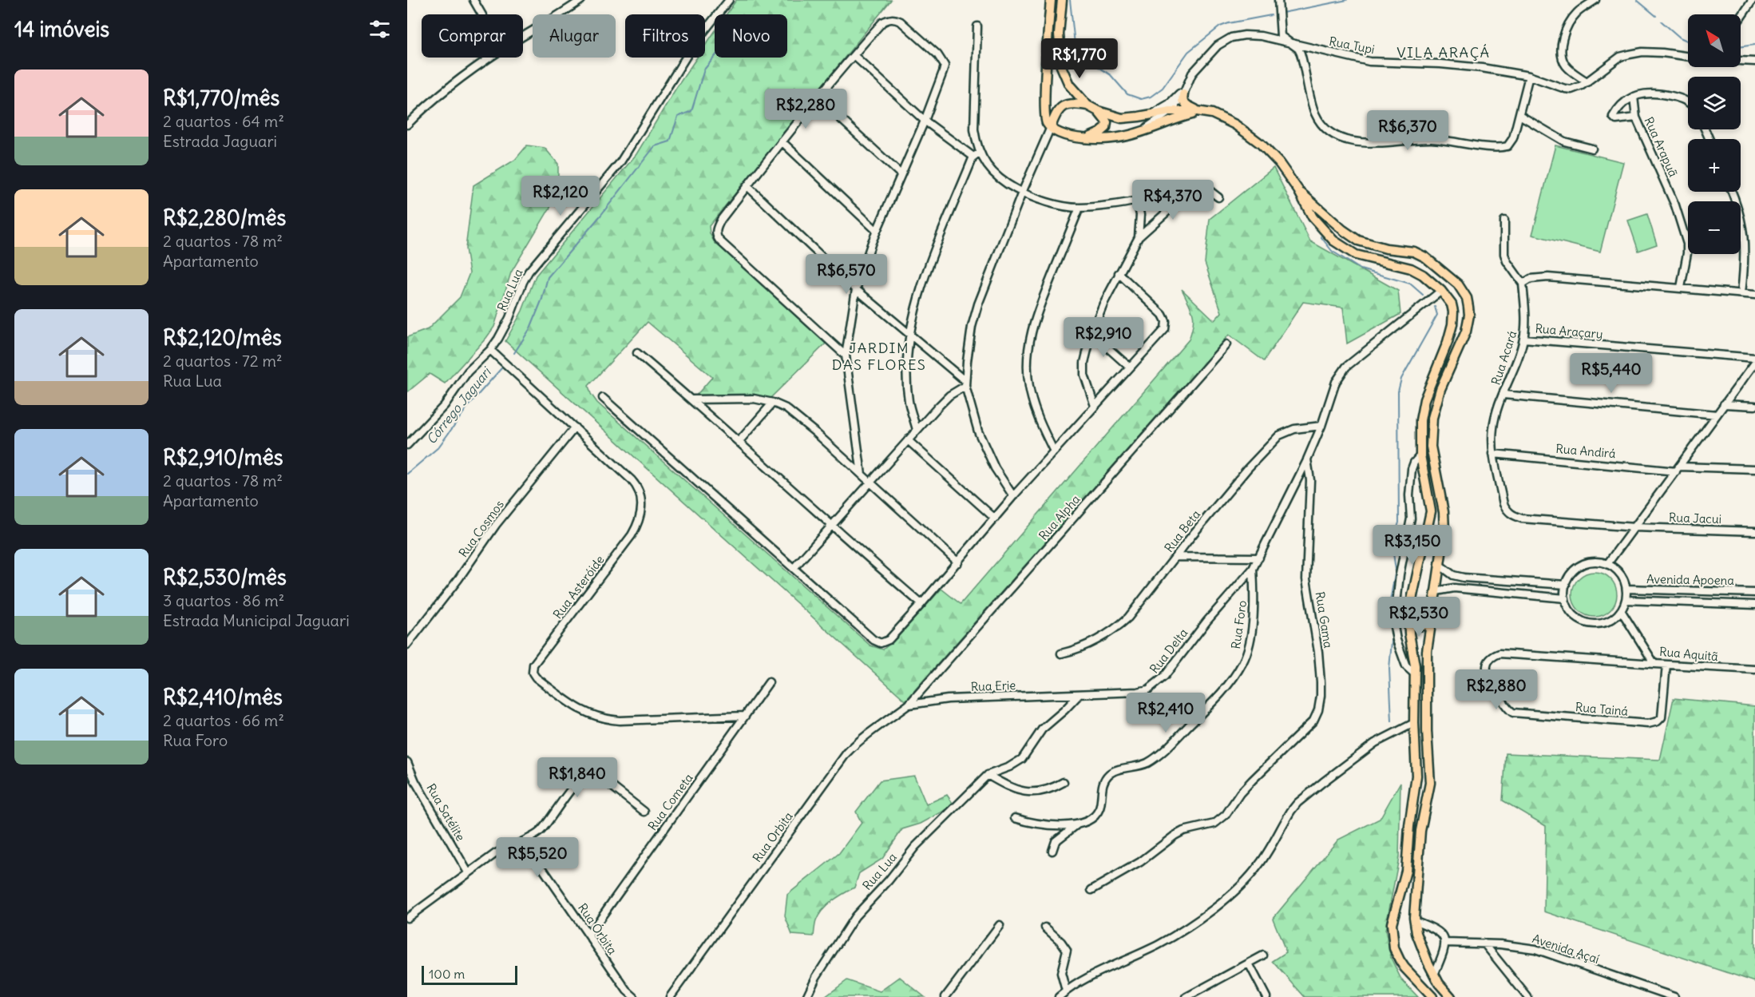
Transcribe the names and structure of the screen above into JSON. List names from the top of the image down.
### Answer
{
  "streets": {
    "street": [
      "Rua Tupi",
      "Rua Arapuã",
      "Rua Lua",
      "Rua Araçary",
      "Rua Acará",
      "Rua Andirá",
      "Rua Alpha",
      "Rua Jacui",
      "Rua Cosmos",
      "Rua Beta",
      "Avenida Apoena",
      "Rua Asteróide",
      "Rua Gama",
      "Rua Foro",
      "Rua Delta",
      "Rua Aquitã",
      "Rua Erie",
      "Rua Tainá",
      "Rua Cometa",
      "Rua Satélite",
      "Rua Orbita",
      "Rua Órbita",
      "Avenida Açaí"
    ]
  },
  "crossings": [
    ["Rua Lua", "Rua Asteróide"],
    ["Rua Araçary", "Rua Acará"],
    ["Rua Acará", "Rua Andirá"],
    ["Rua Acará", "Rua Jacui"],
    ["Rua Alpha", "Rua Erie"],
    ["Rua Alpha", "Rua Orbita"],
    ["Rua Cosmos", "Rua Asteróide"],
    ["Rua Beta", "Rua Gama"],
    ["Avenida Apoena", "Rua Aquitã"],
    ["Rua Asteróide", "Rua Cometa"],
    ["Rua Gama", "Rua Delta"],
    ["Rua Foro", "Rua Delta"],
    ["Rua Delta", "Rua Erie"],
    ["Rua Aquitã", "Rua Tainá"],
    ["Rua Erie", "Rua Orbita"],
    ["Rua Cometa", "Rua Órbita"]
  ],
  "districts": ["VILA ARAÇÁ", "JARDIM DAS FLORES"],
  "water": ["Córrego Jaguari"],
  "scale_bar": "100 m",
  "north": "top left",
  "page": {
    "heading": "14 imóveis",
    "map_buttons": ["+", "−"],
    "chip": [
      "Comprar",
      "Alugar",
      "Filtros",
      "Novo"
    ],
    "price": [
      "R$1,770",
      "R$2,280",
      "R$6,370",
      "R$2,120",
      "R$4,370",
      "R$6,570",
      "R$2,910",
      "R$5,440",
      "R$3,150",
      "R$2,530",
      "R$2,880",
      "R$2,410",
      "R$1,840",
      "R$5,520"
    ],
    "list": [
      {
        "name": "R$1,770/mês",
        "note": "2 quartos · 64 m² · Estrada Jaguari"
      },
      {
        "name": "R$2,280/mês",
        "note": "2 quartos · 78 m² · Apartamento"
      },
      {
        "name": "R$2,120/mês",
        "note": "2 quartos · 72 m² · Rua Lua"
      },
      {
        "name": "R$2,910/mês",
        "note": "2 quartos · 78 m² · Apartamento"
      },
      {
        "name": "R$2,530/mês",
        "note": "3 quartos · 86 m² · Estrada Municipal Jaguari"
      },
      {
        "name": "R$2,410/mês",
        "note": "2 quartos · 66 m² · Rua Foro"
      }
    ],
    "scale": "100 m"
  }
}
